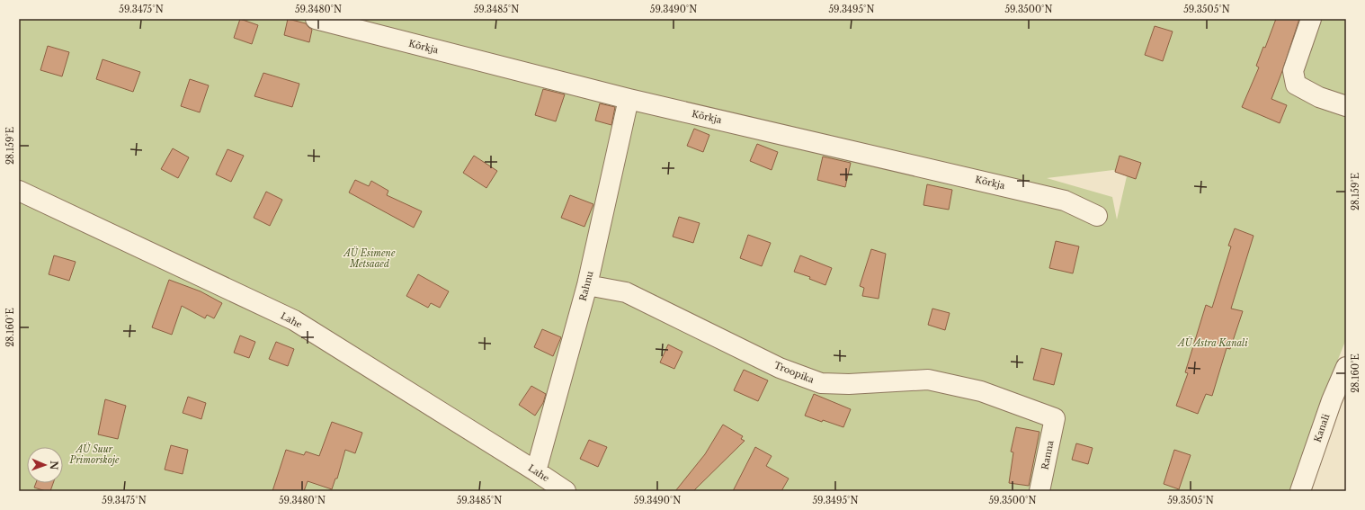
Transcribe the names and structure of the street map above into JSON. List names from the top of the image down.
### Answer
{
  "streets": {
    "street": [
      "Kõrkja",
      "Rahnu",
      "Lahe",
      "Troopika",
      "Kanali",
      "Ranna"
    ]
  },
  "crossings": [
    ["Kõrkja", "Rahnu"],
    ["Rahnu", "Lahe"],
    ["Rahnu", "Troopika"],
    ["Troopika", "Ranna"]
  ],
  "parks": ["AÜ Esimene Metsaaed", "AÜ Astra Kanali", "AÜ Suur Primorskoje"],
  "north": "right",
  "coordinates": [
    "59.3475°N",
    "59.3480°N",
    "59.3485°N",
    "59.3490°N",
    "59.3495°N",
    "59.3500°N",
    "59.3505°N",
    "28.159°E",
    "28.160°E"
  ]
}
